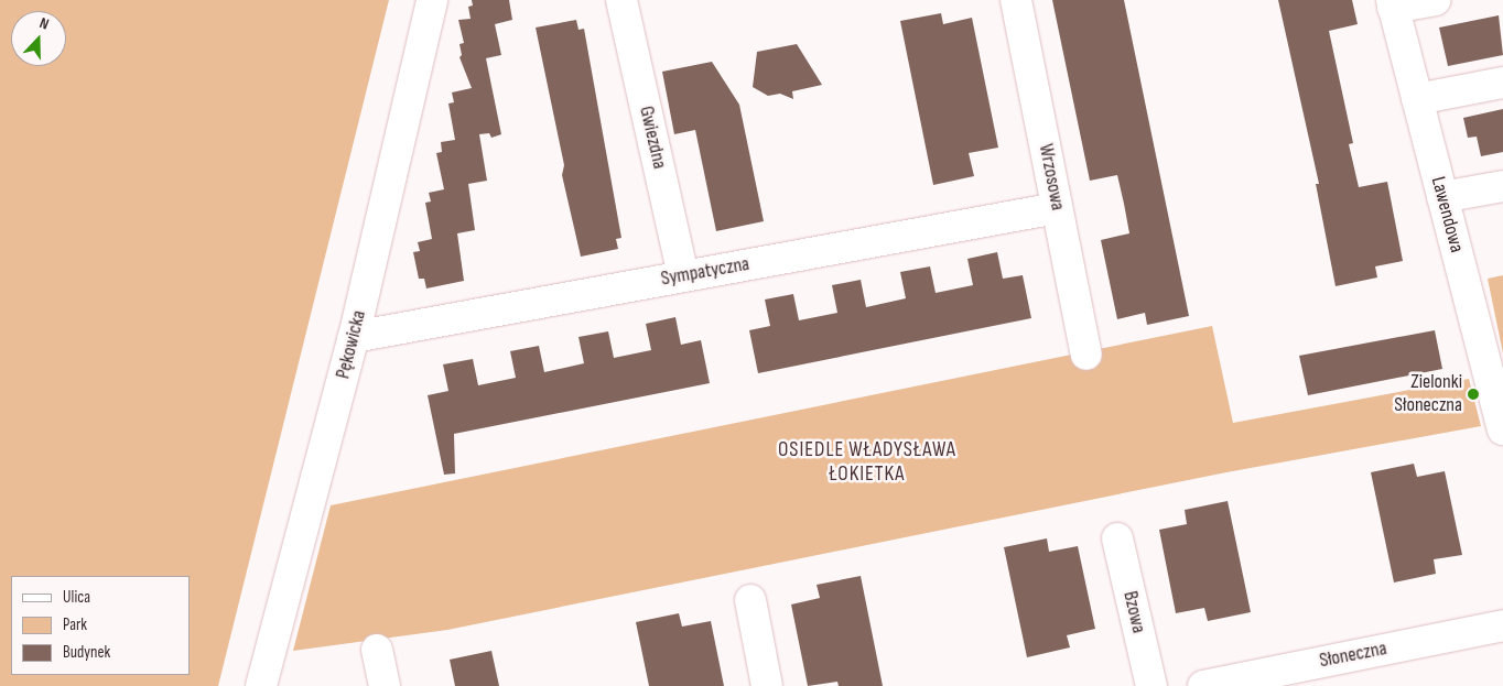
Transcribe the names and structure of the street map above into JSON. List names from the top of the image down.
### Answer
{
  "streets": {
    "street": [
      "Gwiezdna",
      "Wrzosowa",
      "Lawendowa",
      "Sympatyczna",
      "Pękowicka",
      "Bzowa",
      "Słoneczna"
    ]
  },
  "crossings": [
    ["Gwiezdna", "Sympatyczna"],
    ["Wrzosowa", "Sympatyczna"],
    ["Sympatyczna", "Pękowicka"]
  ],
  "districts": ["OSIEDLE WŁADYSŁAWA ŁOKIETKA"],
  "places": ["Zielonki Słoneczna"],
  "legend": ["Ulica", "Park", "Budynek"],
  "north": "top"
}
